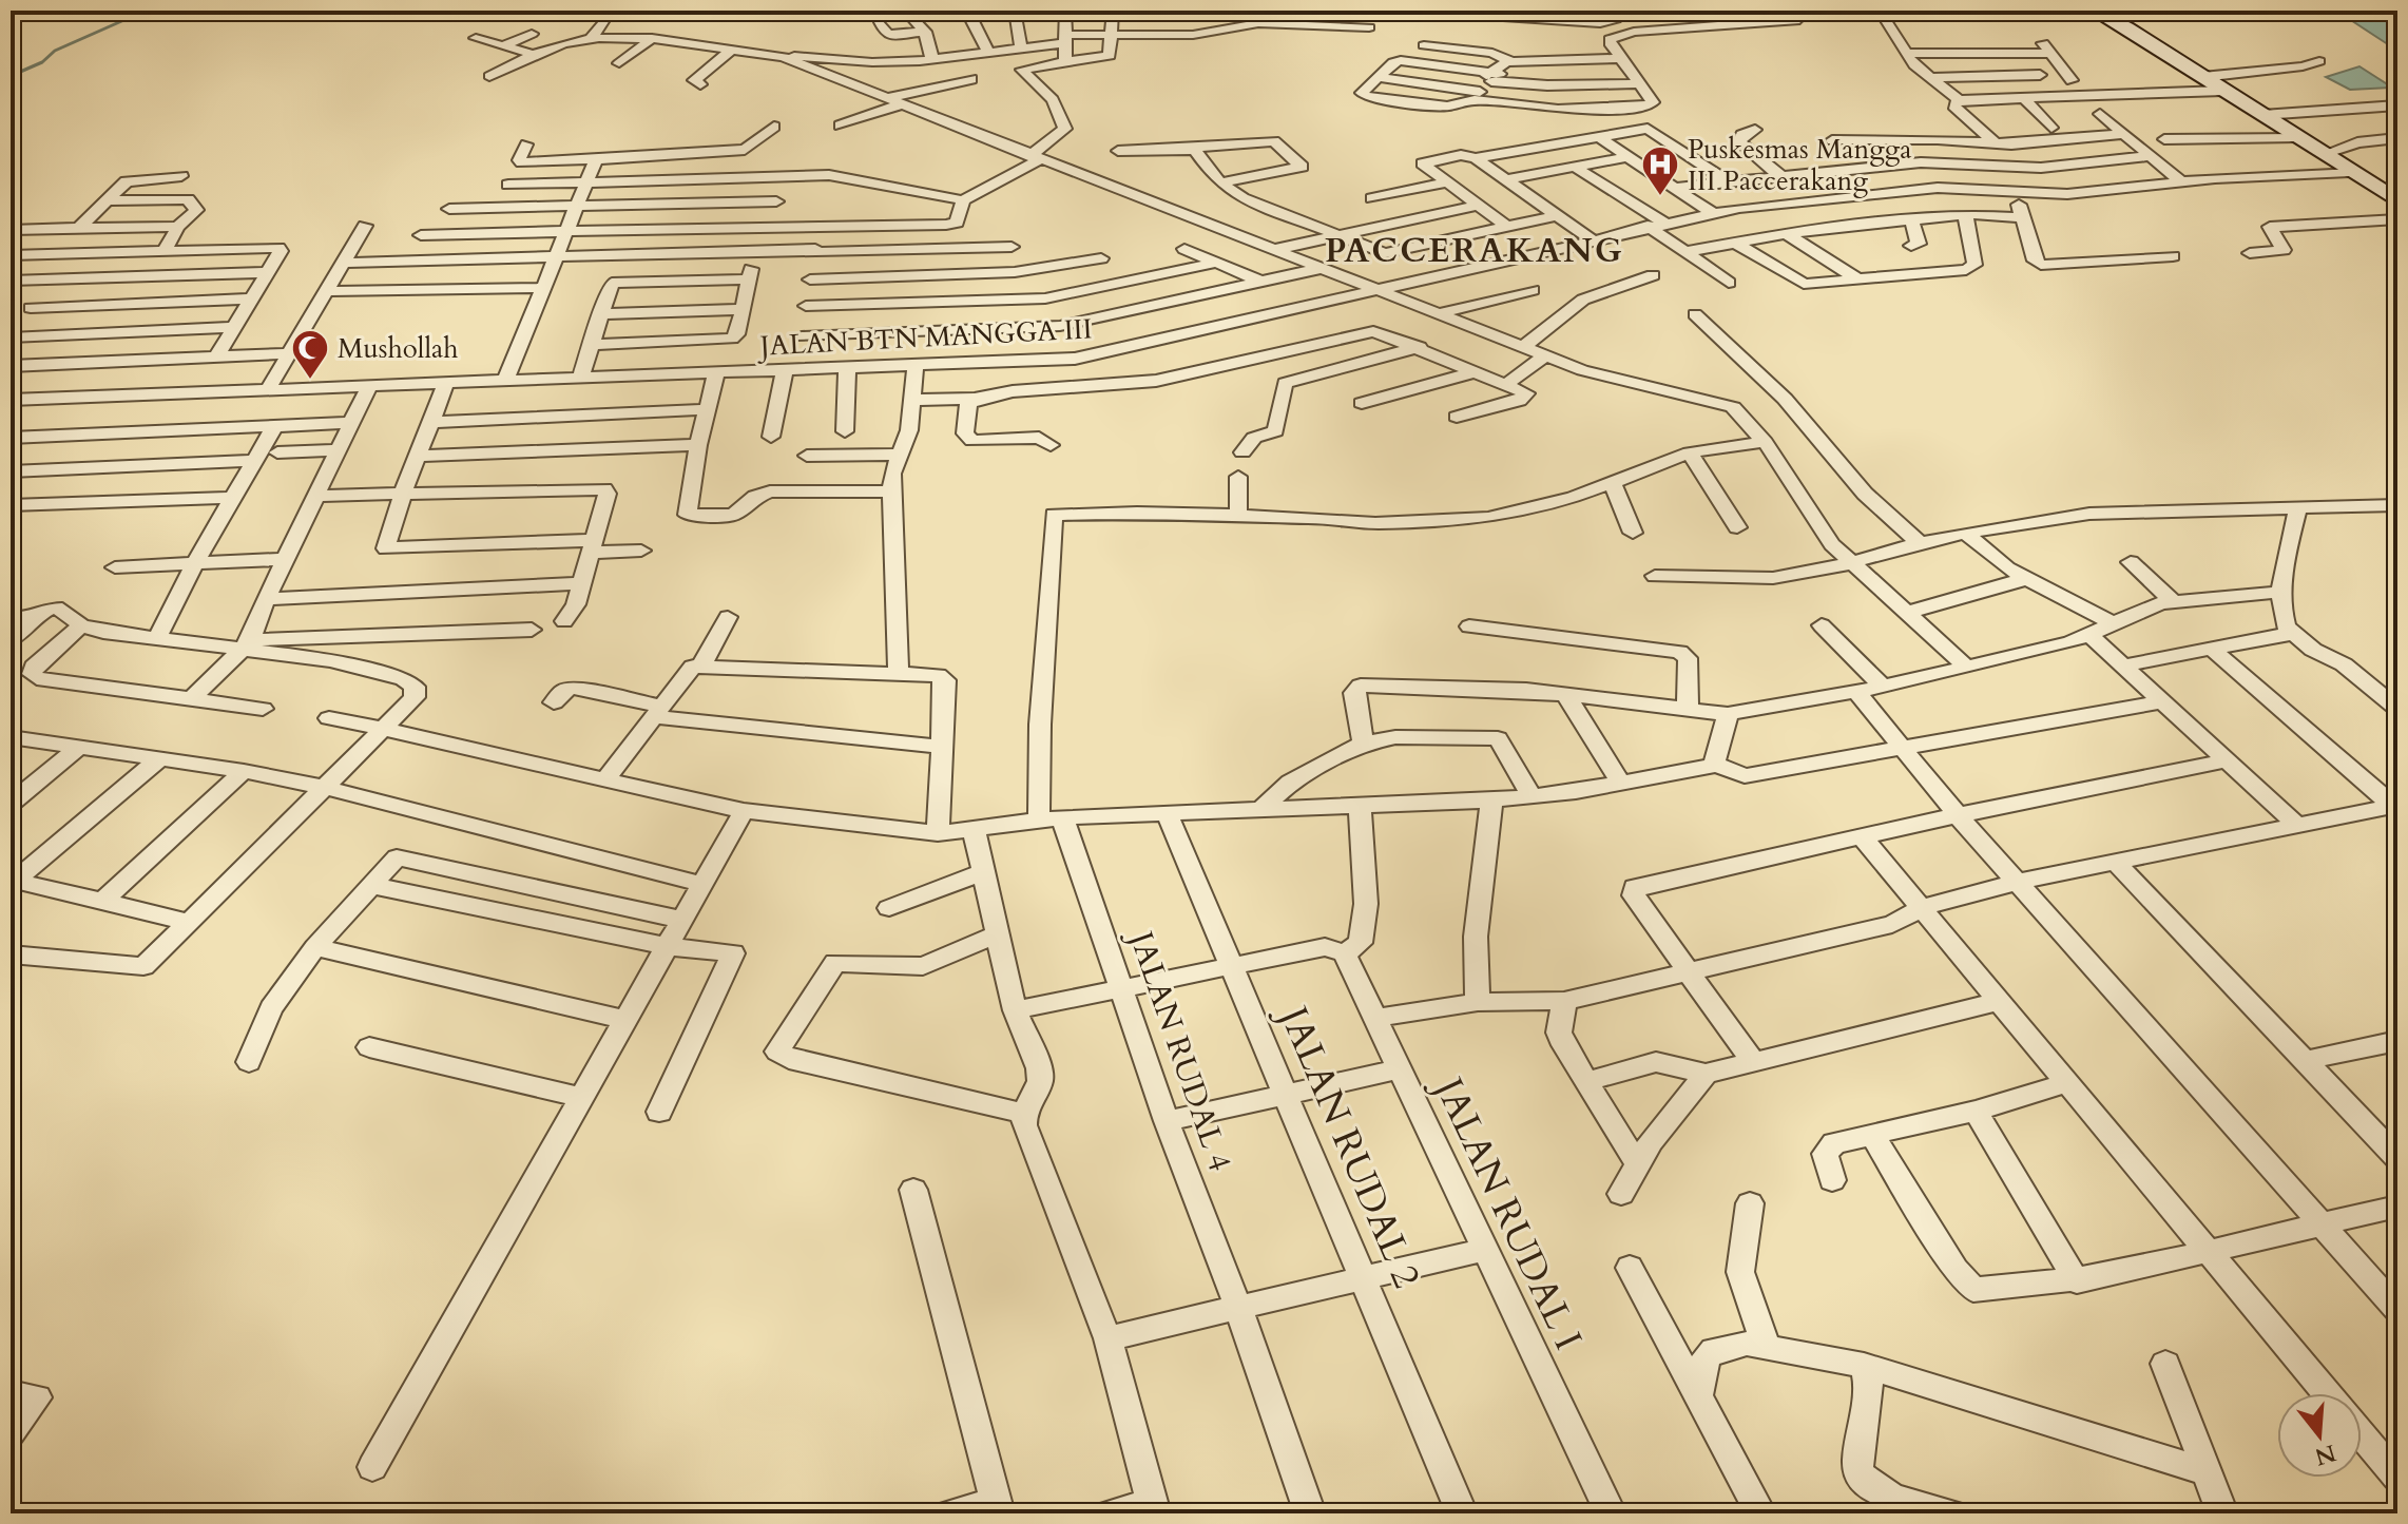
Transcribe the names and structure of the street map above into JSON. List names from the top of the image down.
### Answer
{
  "streets": {
    "street": [
      "JALAN BTN MANGGA III",
      "JALAN RUDAL 4",
      "JALAN RUDAL 2",
      "JALAN RUDAL I"
    ]
  },
  "districts": ["PACCERAKANG"],
  "places": {
    "hospital": ["Puskesmas Mangga III Paccerakang"],
    "mosque": ["Mushollah"]
  },
  "north": "bottom"
}
